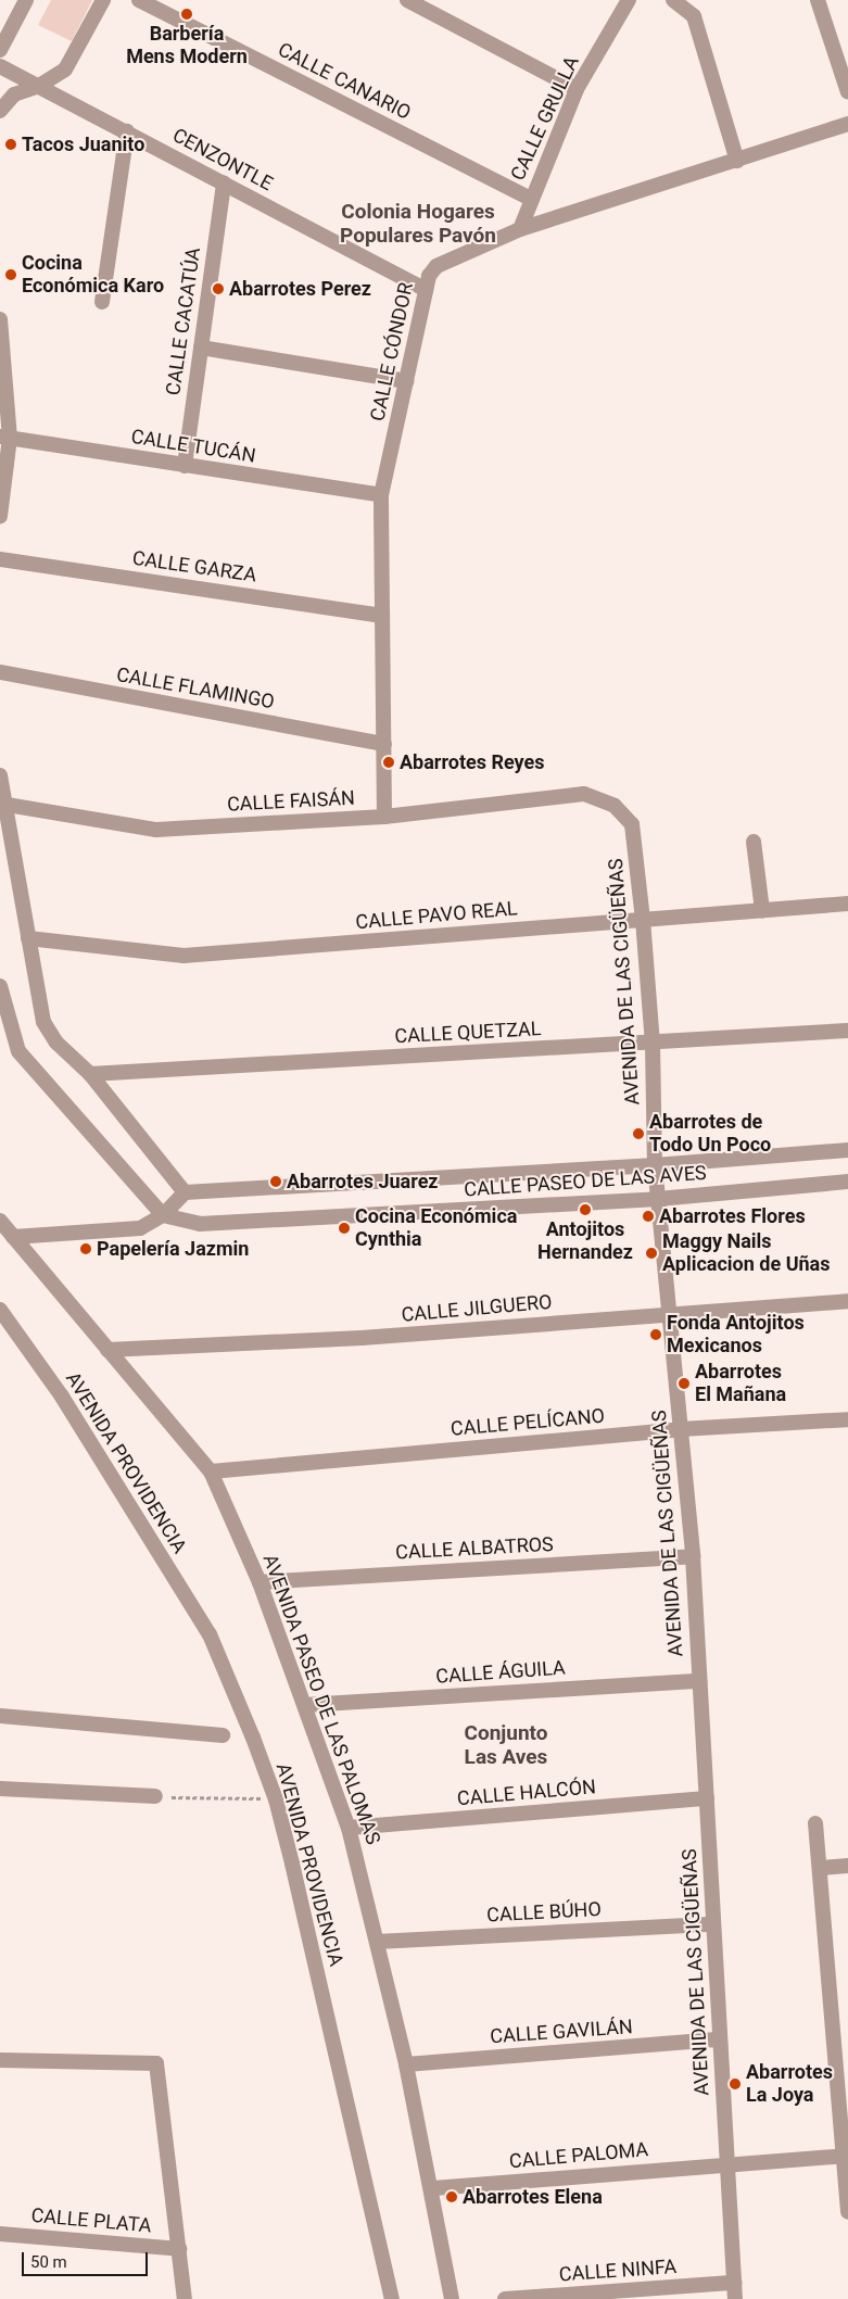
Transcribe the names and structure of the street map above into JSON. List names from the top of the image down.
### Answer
{
  "streets": {
    "street": [
      "CALLE CANARIO",
      "CALLE GRULLA",
      "CENZONTLE",
      "CALLE CACATÚA",
      "CALLE CÓNDOR",
      "CALLE TUCÁN",
      "CALLE GARZA",
      "CALLE FLAMINGO",
      "CALLE FAISÁN",
      "CALLE PAVO REAL",
      "AVENIDA DE LAS CIGÜEÑAS",
      "CALLE QUETZAL",
      "CALLE PASEO DE LAS AVES",
      "CALLE JILGUERO",
      "CALLE PELÍCANO",
      "AVENIDA PROVIDENCIA",
      "CALLE ALBATROS",
      "CALLE ÁGUILA",
      "AVENIDA PASEO DE LAS PALOMAS",
      "CALLE HALCÓN",
      "CALLE BÚHO",
      "CALLE GAVILÁN",
      "CALLE PALOMA",
      "CALLE PLATA",
      "CALLE NINFA"
    ]
  },
  "crossings": [
    ["CALLE CANARIO", "CALLE GRULLA"],
    ["CALLE GRULLA", "CALLE CÓNDOR"],
    ["CENZONTLE", "CALLE CACATÚA"],
    ["CENZONTLE", "CALLE CÓNDOR"],
    ["CALLE CACATÚA", "CALLE TUCÁN"],
    ["CALLE CÓNDOR", "CALLE TUCÁN"],
    ["CALLE CÓNDOR", "CALLE GARZA"],
    ["CALLE CÓNDOR", "CALLE FLAMINGO"],
    ["CALLE CÓNDOR", "CALLE FAISÁN"],
    ["CALLE FAISÁN", "AVENIDA DE LAS CIGÜEÑAS"],
    ["CALLE PAVO REAL", "AVENIDA DE LAS CIGÜEÑAS"],
    ["AVENIDA DE LAS CIGÜEÑAS", "CALLE QUETZAL"],
    ["AVENIDA DE LAS CIGÜEÑAS", "CALLE PASEO DE LAS AVES"],
    ["AVENIDA DE LAS CIGÜEÑAS", "CALLE JILGUERO"],
    ["AVENIDA DE LAS CIGÜEÑAS", "CALLE PELÍCANO"],
    ["AVENIDA DE LAS CIGÜEÑAS", "CALLE ALBATROS"],
    ["AVENIDA DE LAS CIGÜEÑAS", "CALLE ÁGUILA"],
    ["AVENIDA DE LAS CIGÜEÑAS", "CALLE HALCÓN"],
    ["AVENIDA DE LAS CIGÜEÑAS", "CALLE BÚHO"],
    ["AVENIDA DE LAS CIGÜEÑAS", "CALLE GAVILÁN"],
    ["AVENIDA DE LAS CIGÜEÑAS", "CALLE PALOMA"],
    ["AVENIDA DE LAS CIGÜEÑAS", "CALLE NINFA"],
    ["CALLE JILGUERO", "AVENIDA PASEO DE LAS PALOMAS"],
    ["CALLE PELÍCANO", "AVENIDA PASEO DE LAS PALOMAS"],
    ["CALLE ALBATROS", "AVENIDA PASEO DE LAS PALOMAS"],
    ["CALLE ÁGUILA", "AVENIDA PASEO DE LAS PALOMAS"],
    ["AVENIDA PASEO DE LAS PALOMAS", "CALLE HALCÓN"],
    ["AVENIDA PASEO DE LAS PALOMAS", "CALLE BÚHO"],
    ["AVENIDA PASEO DE LAS PALOMAS", "CALLE GAVILÁN"],
    ["AVENIDA PASEO DE LAS PALOMAS", "CALLE PALOMA"]
  ],
  "districts": ["Colonia Hogares Populares Pavón", "Conjunto Las Aves"],
  "places": [
    "Barbería Mens Modern",
    "Tacos Juanito",
    "Cocina Económica Karo",
    "Abarrotes Perez",
    "Abarrotes Reyes",
    "Abarrotes de Todo Un Poco",
    "Abarrotes Juarez",
    "Antojitos Hernandez",
    "Abarrotes Flores",
    "Cocina Económica Cynthia",
    "Papelería Jazmin",
    "Maggy Nails Aplicacion de Uñas",
    "Fonda Antojitos Mexicanos",
    "Abarrotes El Mañana",
    "Abarrotes La Joya",
    "Abarrotes Elena"
  ],
  "scale_bar": "50 m"
}
